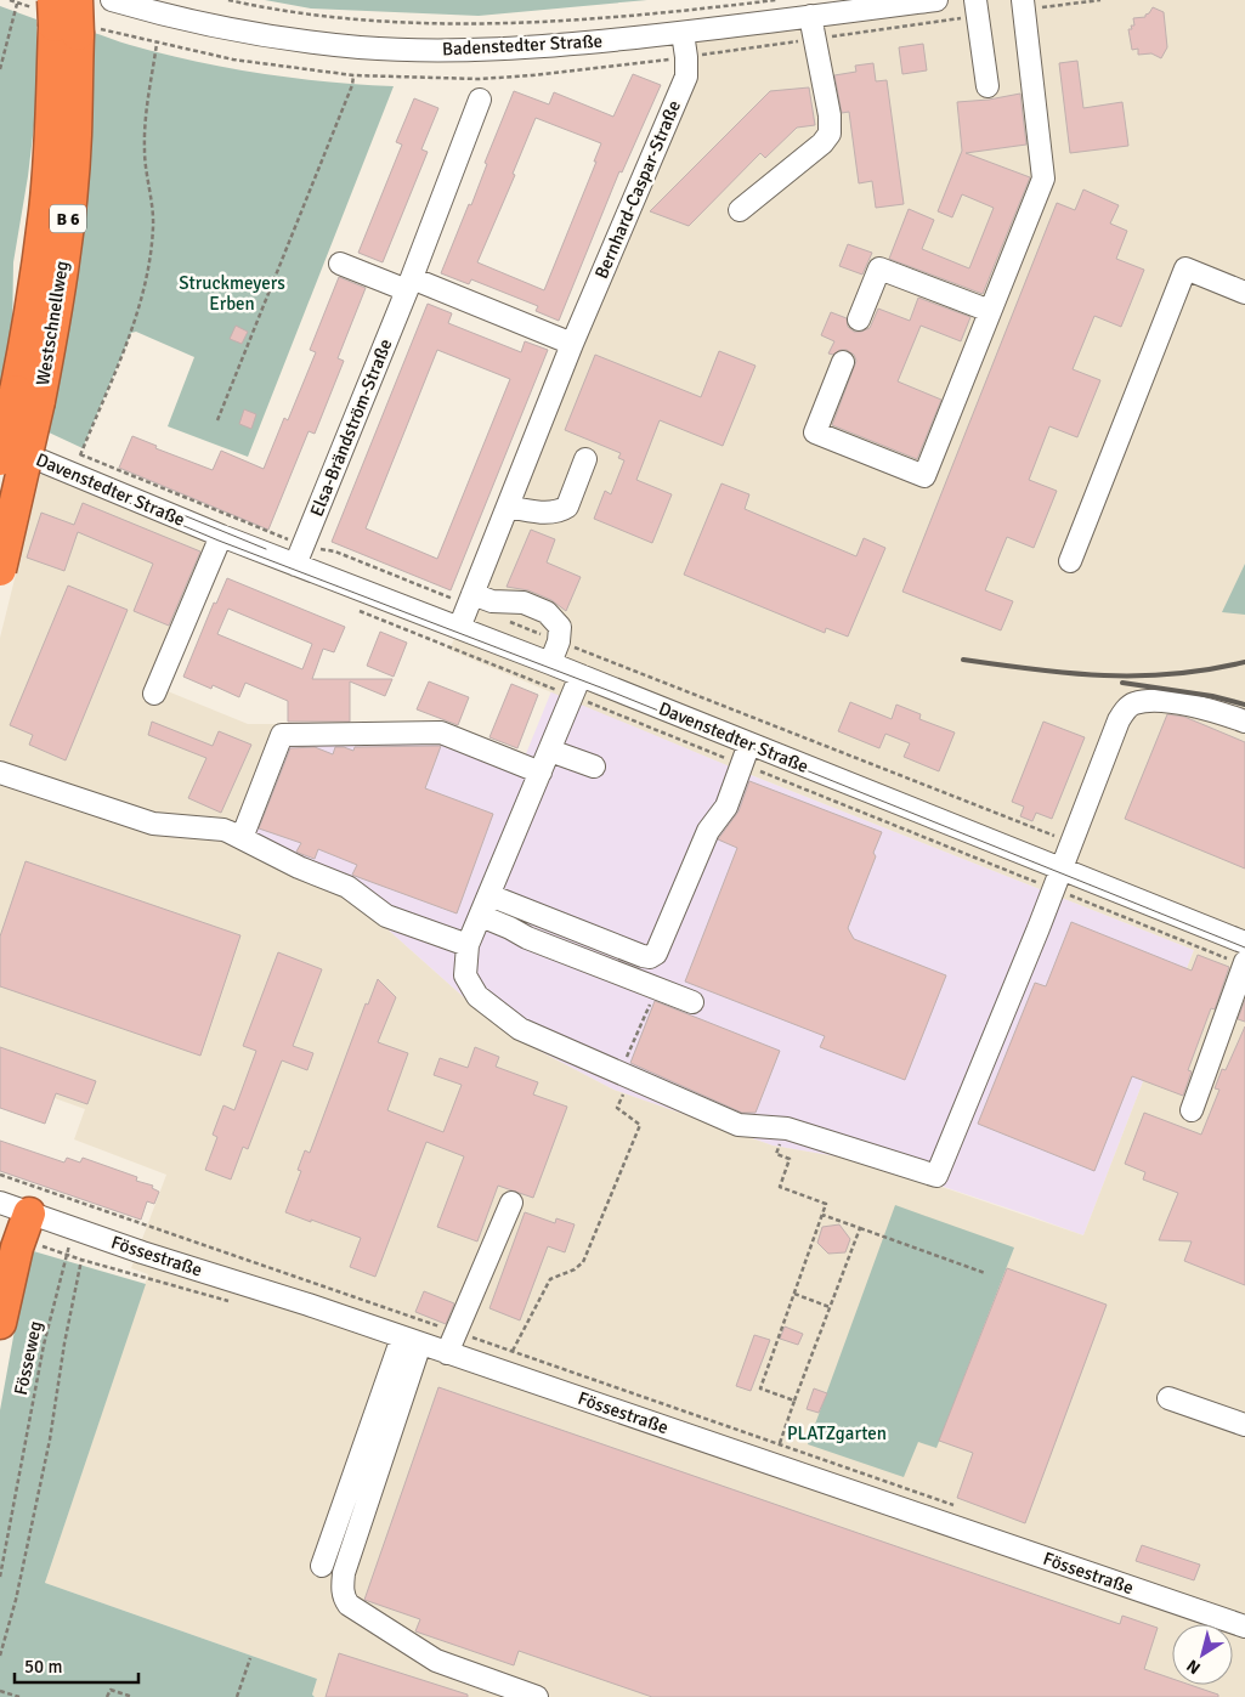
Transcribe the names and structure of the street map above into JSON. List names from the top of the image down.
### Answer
{
  "streets": {
    "highway": ["B 6", "Westschnellweg"],
    "street": [
      "Badenstedter Straße",
      "Bernhard-Caspar-Straße",
      "Elsa-Brändström-Straße",
      "Davenstedter Straße",
      "Fössestraße"
    ],
    "path": ["Fösseweg"]
  },
  "crossings": [
    ["Badenstedter Straße", "Bernhard-Caspar-Straße"],
    ["Bernhard-Caspar-Straße", "Davenstedter Straße"],
    ["Elsa-Brändström-Straße", "Davenstedter Straße"]
  ],
  "parks": ["Struckmeyers Erben", "PLATZgarten"],
  "scale_bar": "50 m",
  "north": "bottom left"
}
